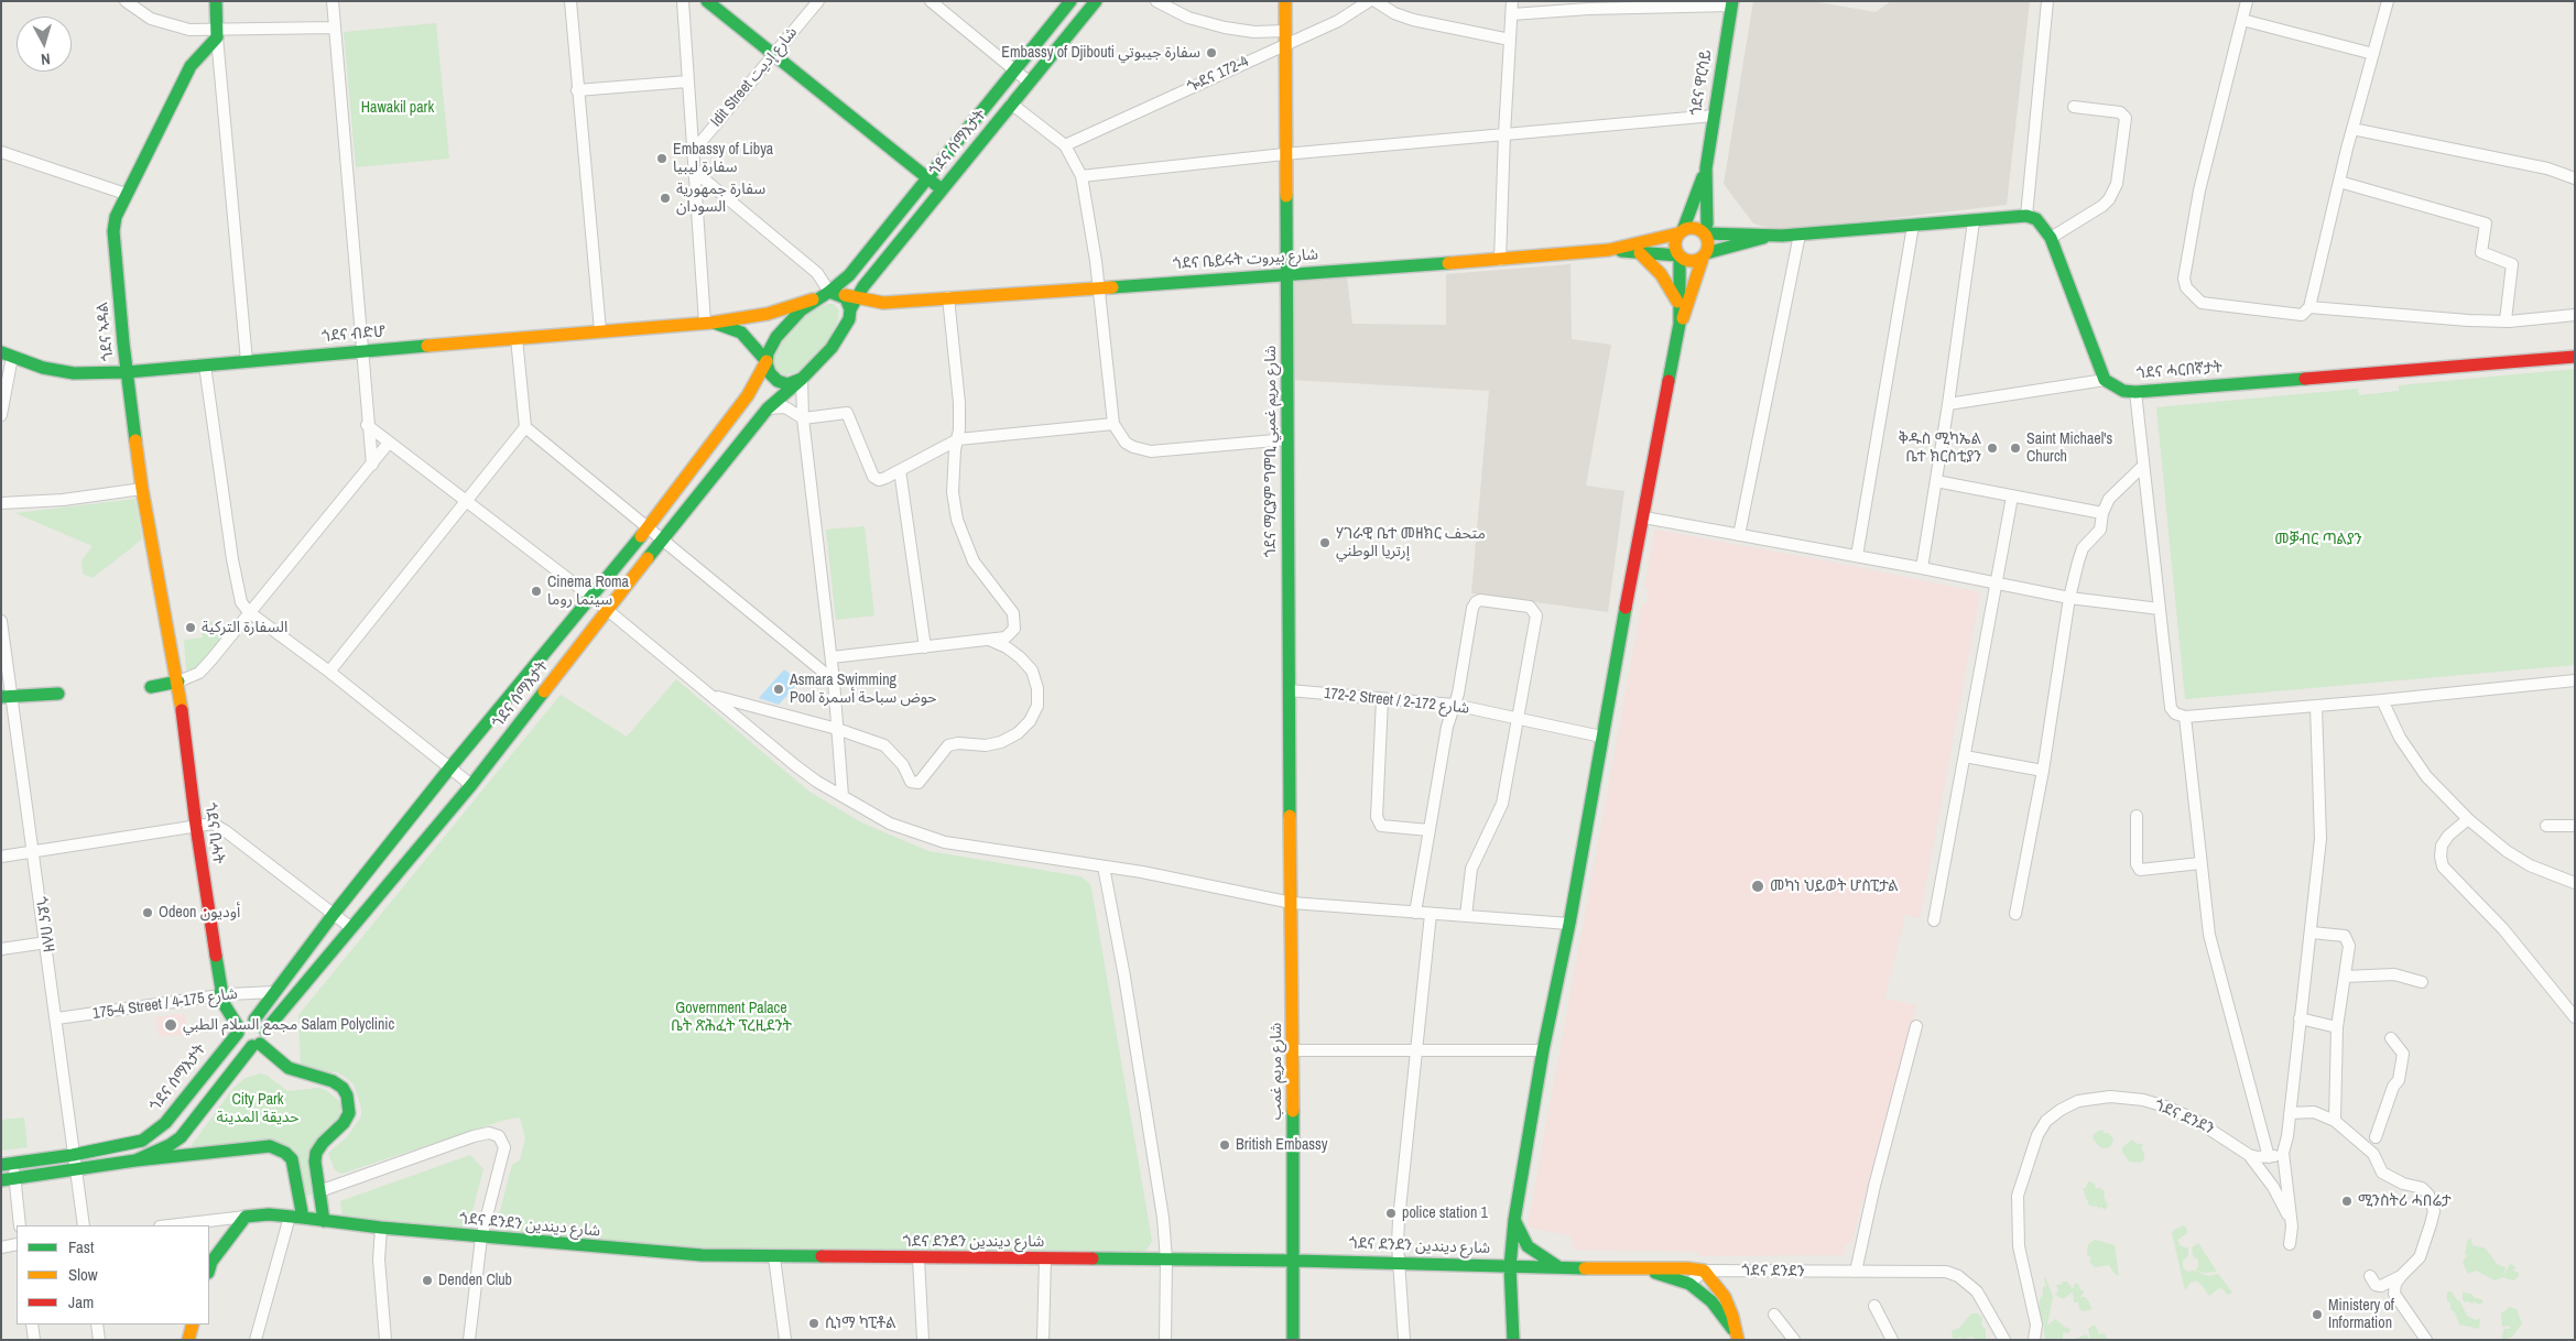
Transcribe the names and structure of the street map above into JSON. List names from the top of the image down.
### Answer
{
  "streets": {
    "main road": [
      "ጎደና ዋርሳይ",
      "ጎደና ሰማእታት",
      "ጎደና ቤይሩት شارع بيروت",
      "ጎደና ኣዳል",
      "ጎደና ብድሆ",
      "ጎደና ሓርበኛታት",
      "ጎደና ማርያም ግምቢ شارع مريم غمبي",
      "ጎደና ቢሓት",
      "شارع مريم غمب",
      "ጎደና ደንደን شارع ديندين"
    ],
    "street": [
      "ጐደና 172-4",
      "Idit Street شارع إديت",
      "172-2 Street / شارع 172-2",
      "ጎደና በለዛ",
      "175-4 Street / شارع 175-4",
      "ጎደና ደንደን"
    ]
  },
  "crossings": [
    ["ጐደና 172-4", "ጎደና ማርያም ግምቢ شارع مريم غمبي"],
    ["ጎደና ሰማእታት", "ጎደና ብድሆ"],
    ["ጎደና ሰማእታት", "ጎደና ቢሓት"],
    ["ጎደና ሰማእታት", "ጎደና በለዛ"],
    ["ጎደና ሰማእታት", "175-4 Street / شارع 175-4"],
    ["ጎደና ቤይሩት شارع بيروت", "ጎደና ማርያም ግምቢ شارع مريم غمبي"],
    ["ጎደና ኣዳል", "ጎደና ብድሆ"],
    ["ጎደና ኣዳል", "ጎደና ቢሓት"],
    ["ጎደና ማርያም ግምቢ شارع مريم غمبي", "172-2 Street / شارع 172-2"],
    ["ጎደና ማርያም ግምቢ شارع مريم غمبي", "شارع مريم غمب"],
    ["ጎደና ቢሓት", "175-4 Street / شارع 175-4"],
    ["ጎደና በለዛ", "175-4 Street / شارع 175-4"],
    ["شارع مريم غمب", "ጎደና ደንደን شارع ديندين"],
    ["ጎደና ደንደን", "ጎደና ደንደን شارع ديندين"]
  ],
  "parks": [
    "Hawakil park",
    "መቓብር ጣልያን",
    "Government Palace ቤት ጽሕፈት ፕረዚደንት",
    "City Park حديقة المدينة"
  ],
  "places": [
    "Embassy of Djibouti سفارة جيبوتي",
    "Embassy of Libya سفارة ليبيا",
    "سفارة جمهورية السودان",
    "ቅዱስ ሚካኤል ቤተ ክርስቲያን",
    "Saint Michael's Church",
    "ሃገራዊ ቤተ መዘክር متحف إرتريا الوطني",
    "Cinema Roma سينما روما",
    "السفارة التركية",
    "Asmara Swimming Pool حوض سباحة أسمرة",
    "መካነ ህይወት ሆስፒታል",
    "Odeon أوديون",
    "مجمع السلام الطبي Salam Polyclinic",
    "British Embassy",
    "ሚንስትሪ ሓበሬታ",
    "police station 1",
    "Denden Club",
    "Ministery of Information",
    "ሲነማ ካፒቶል"
  ],
  "legend": ["Fast", "Slow", "Jam"],
  "north": "bottom"
}
